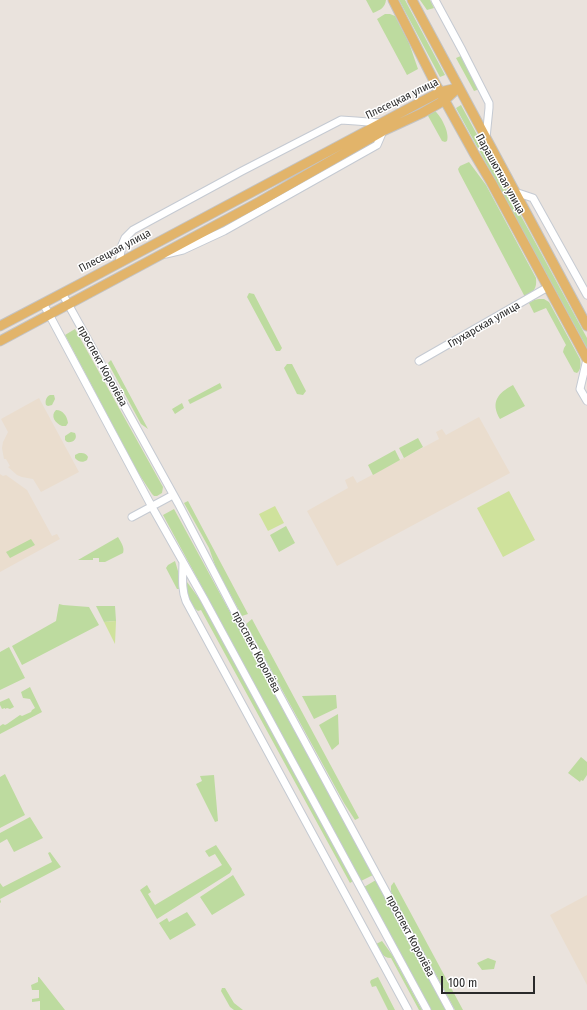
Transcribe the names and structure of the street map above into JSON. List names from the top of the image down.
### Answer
{
  "streets": {
    "main road": ["Плесецкая улица", "Парашютная улица"],
    "street": ["Глухарская улица", "проспект Королёва"]
  },
  "crossings": [
    ["Плесецкая улица", "Парашютная улица"],
    ["Плесецкая улица", "проспект Королёва"],
    ["Парашютная улица", "Глухарская улица"]
  ],
  "scale_bar": "100 m"
}
